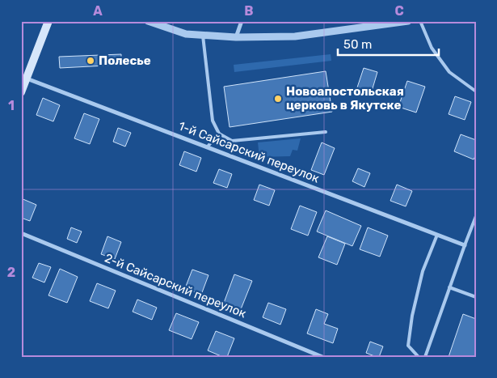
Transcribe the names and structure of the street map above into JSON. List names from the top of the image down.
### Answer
{
  "streets": {
    "street": ["1-й Сайсарский переулок", "2-й Сайсарский переулок"]
  },
  "places": ["Полесье", "Новоапостольская церковь в Якутске"],
  "scale_bar": "50 m",
  "grid": {
    "columns": ["A", "B", "C"],
    "rows": ["1", "2"]
  }
}
